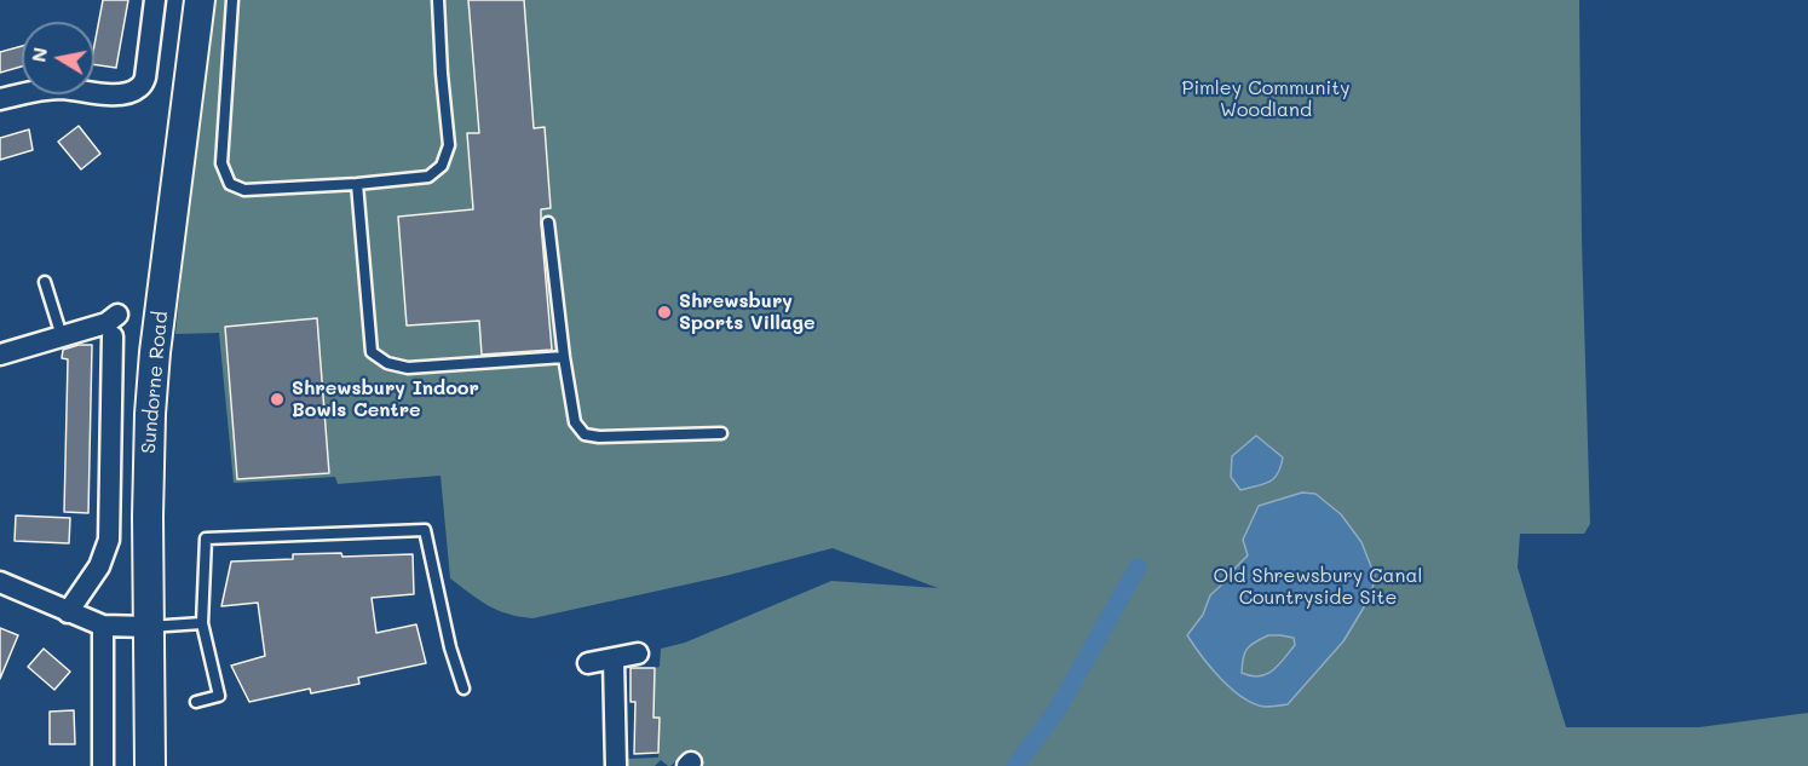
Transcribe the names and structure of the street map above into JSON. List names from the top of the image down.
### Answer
{
  "streets": {
    "main road": ["Sundorne Road"]
  },
  "parks": ["Pimley Community Woodland", "Old Shrewsbury Canal Countryside Site"],
  "places": ["Shrewsbury Sports Village", "Shrewsbury Indoor Bowls Centre"],
  "north": "left"
}
